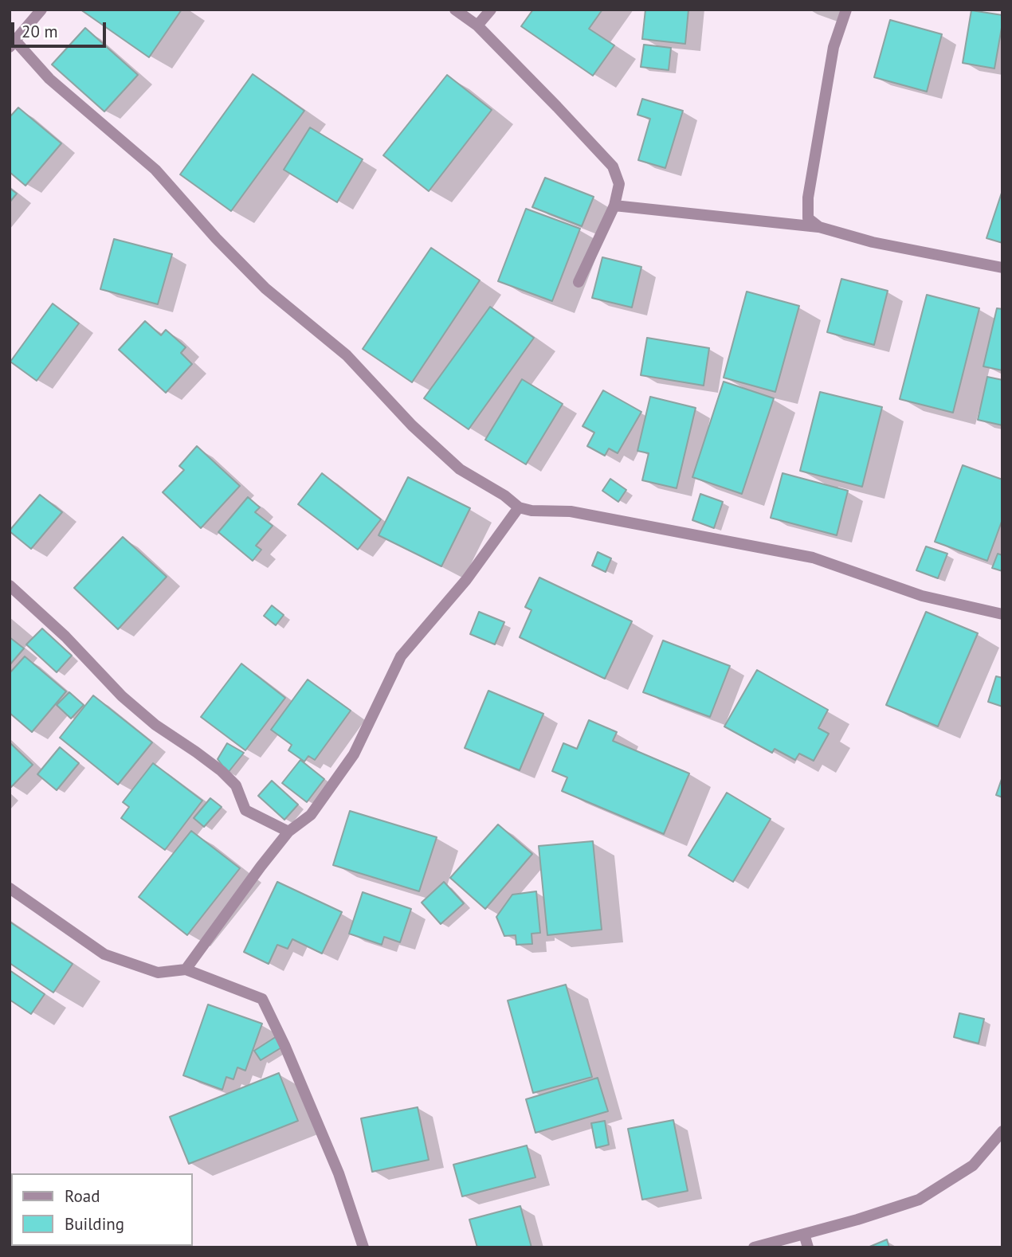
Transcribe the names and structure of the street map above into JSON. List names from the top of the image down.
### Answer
{
  "legend": ["Road", "Building"],
  "scale_bar": "20 m"
}
